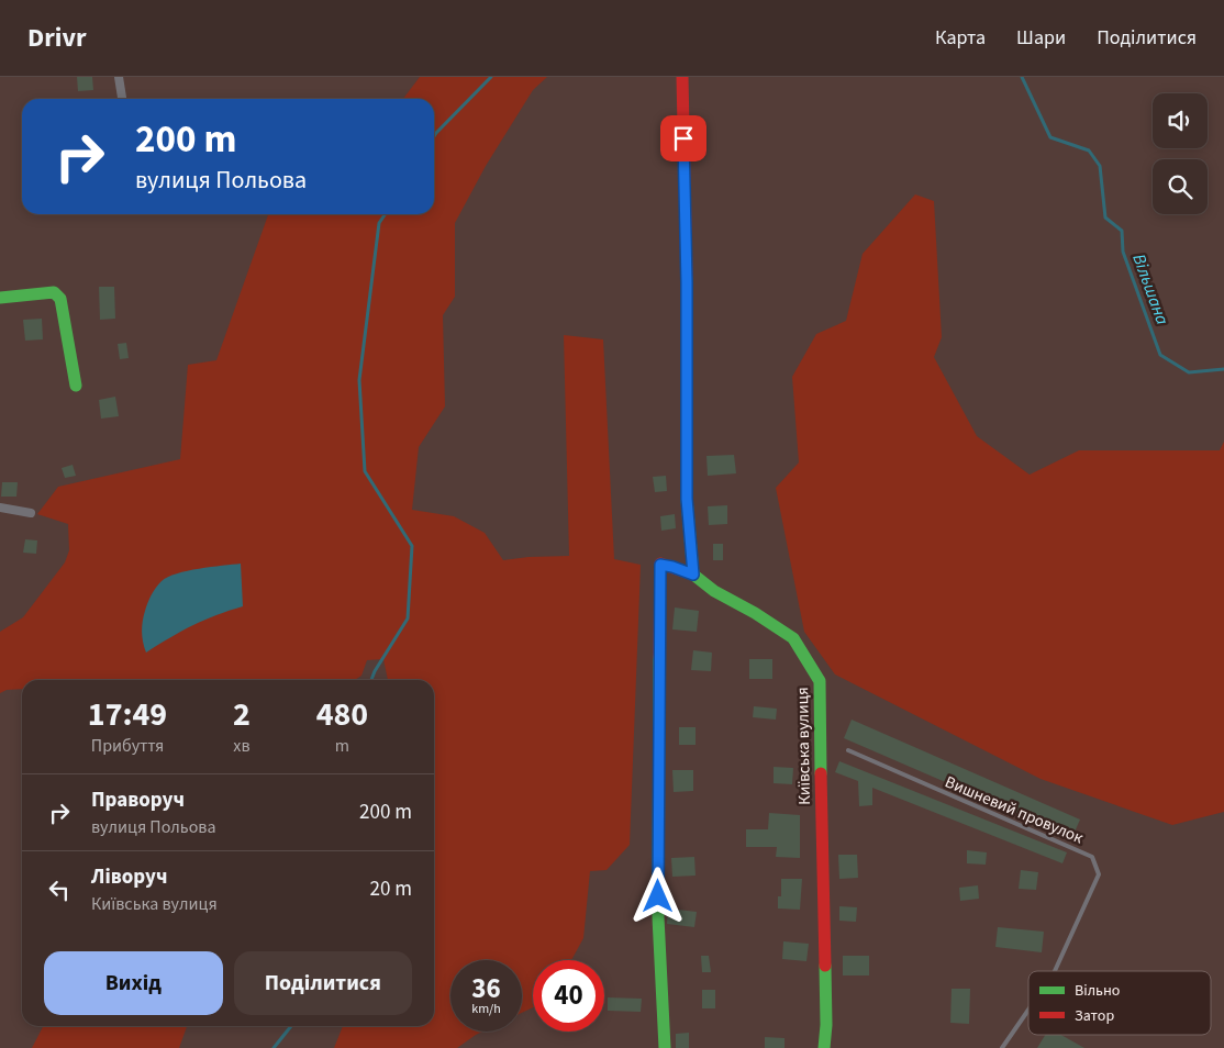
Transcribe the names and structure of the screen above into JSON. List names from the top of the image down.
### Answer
{
  "streets": {
    "street": ["Київська вулиця"],
    "lane": ["Вишневий провулок"]
  },
  "water": ["Вільшана"],
  "legend": ["Вільно", "Затор"],
  "page": {
    "header": "Drivr",
    "nav": ["Карта", "Шари", "Поділитися"],
    "turn": ["200 m", "вулиця Польова"],
    "eta": [
      "17:49",
      "Прибуття",
      "2",
      "хв",
      "480",
      "m"
    ],
    "list": [
      {
        "name": "Праворуч",
        "note": "вулиця Польова",
        "value": "200 m"
      },
      {
        "name": "Ліворуч",
        "note": "Київська вулиця",
        "value": "20 m"
      }
    ],
    "buttons": ["Вихід", "Поділитися"],
    "speed": "36 km/h",
    "limit": "40"
  }
}
